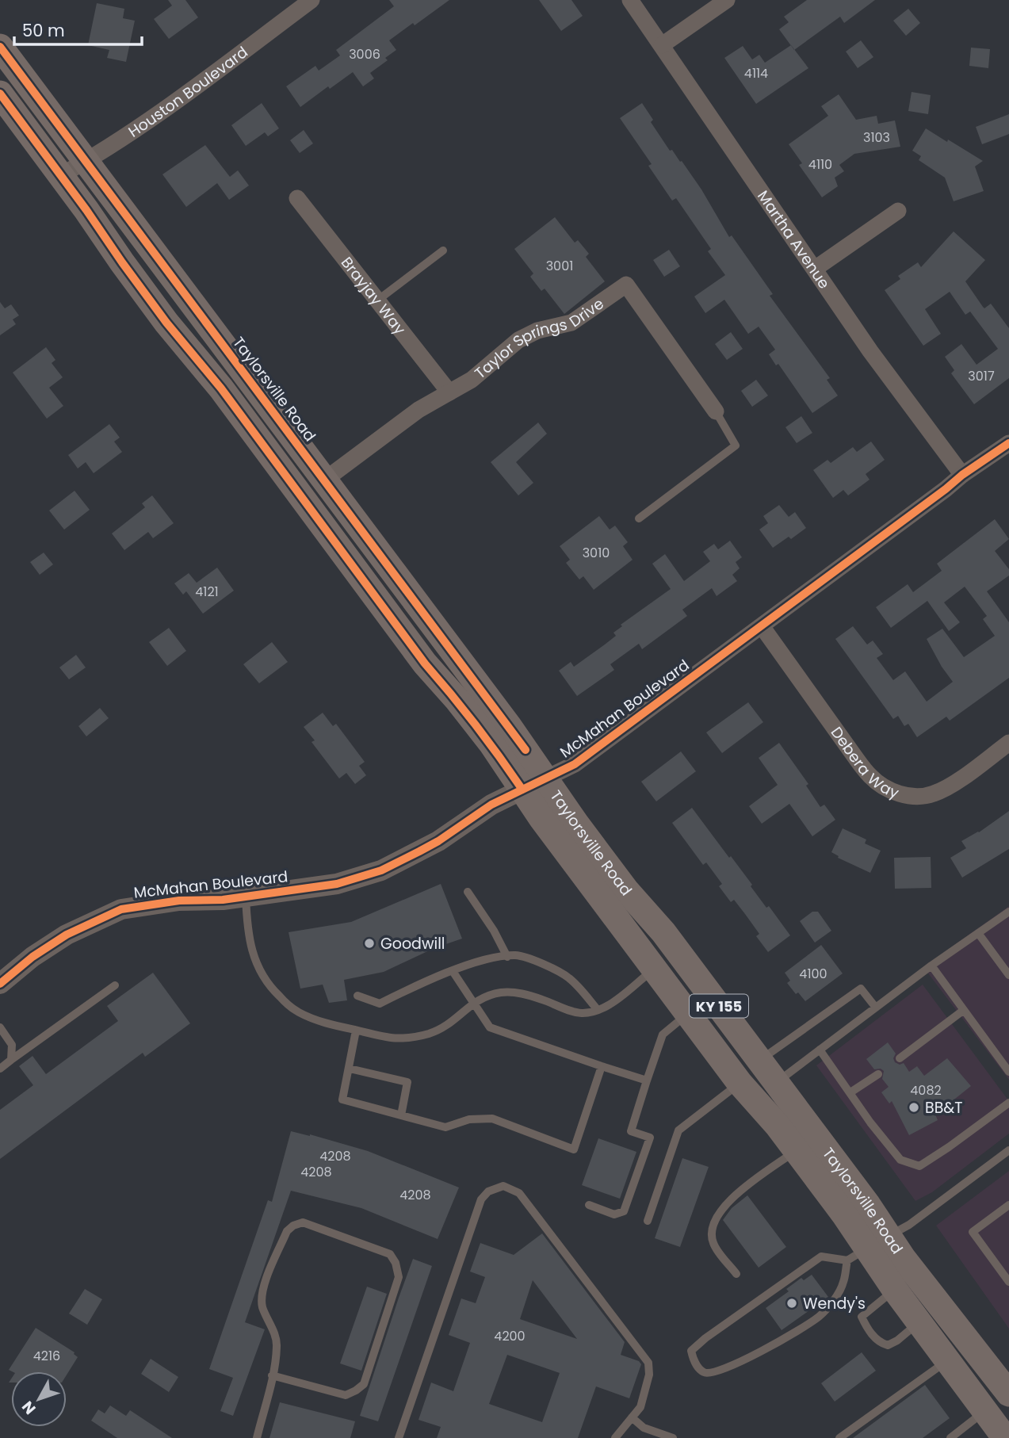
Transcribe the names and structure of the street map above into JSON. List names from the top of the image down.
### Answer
{
  "streets": {
    "main road": ["Taylorsville Road", "KY 155"],
    "street": [
      "Houston Boulevard",
      "Martha Avenue",
      "Brayjay Way",
      "Taylor Springs Drive",
      "McMahan Boulevard",
      "Debera Way"
    ]
  },
  "crossings": [
    ["Houston Boulevard", "Taylorsville Road"],
    ["Martha Avenue", "McMahan Boulevard"],
    ["Brayjay Way", "Taylor Springs Drive"],
    ["Taylor Springs Drive", "Taylorsville Road"],
    ["Taylorsville Road", "McMahan Boulevard"],
    ["McMahan Boulevard", "Debera Way"]
  ],
  "places": ["Goodwill", "BB&T", "Wendy's"],
  "house_numbers": [
    "3006",
    "4114",
    "3103",
    "4110",
    "3001",
    "3017",
    "3010",
    "4121",
    "4100",
    "4082",
    "4208",
    "4208",
    "4208",
    "4200",
    "4216"
  ],
  "scale_bar": "50 m",
  "north": "bottom left"
}
